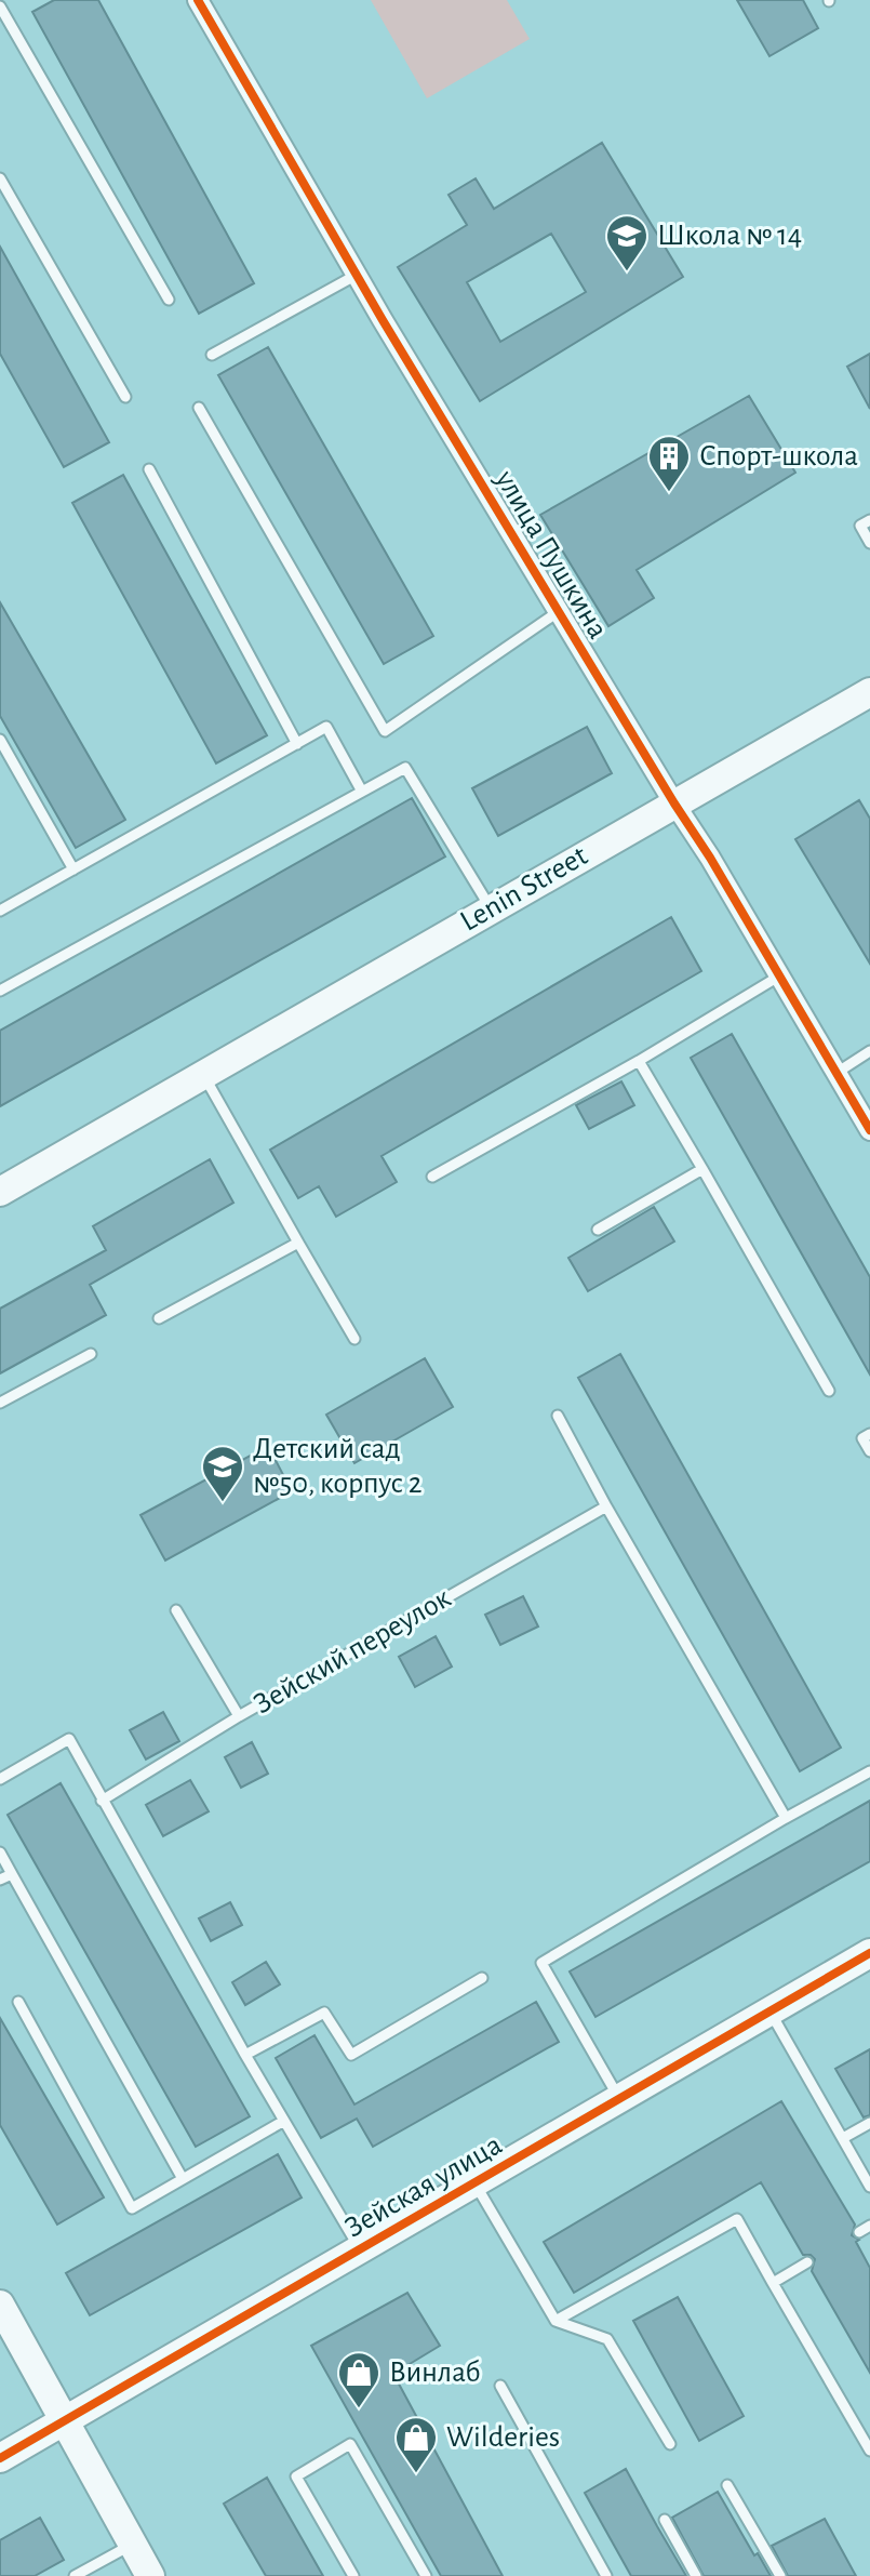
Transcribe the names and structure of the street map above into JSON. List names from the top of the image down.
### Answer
{
  "streets": {
    "main road": ["Lenin Street", "Зейская улица"],
    "street": ["улица Пушкина"],
    "lane": ["Зейский переулок"]
  },
  "crossings": [
    ["улица Пушкина", "Lenin Street"]
  ],
  "places": {
    "school or university": ["Школа № 14", "Детский сад №50, корпус 2"],
    "building": ["Спорт-школа"],
    "shop": ["Винлаб", "Wilderies"]
  }
}
